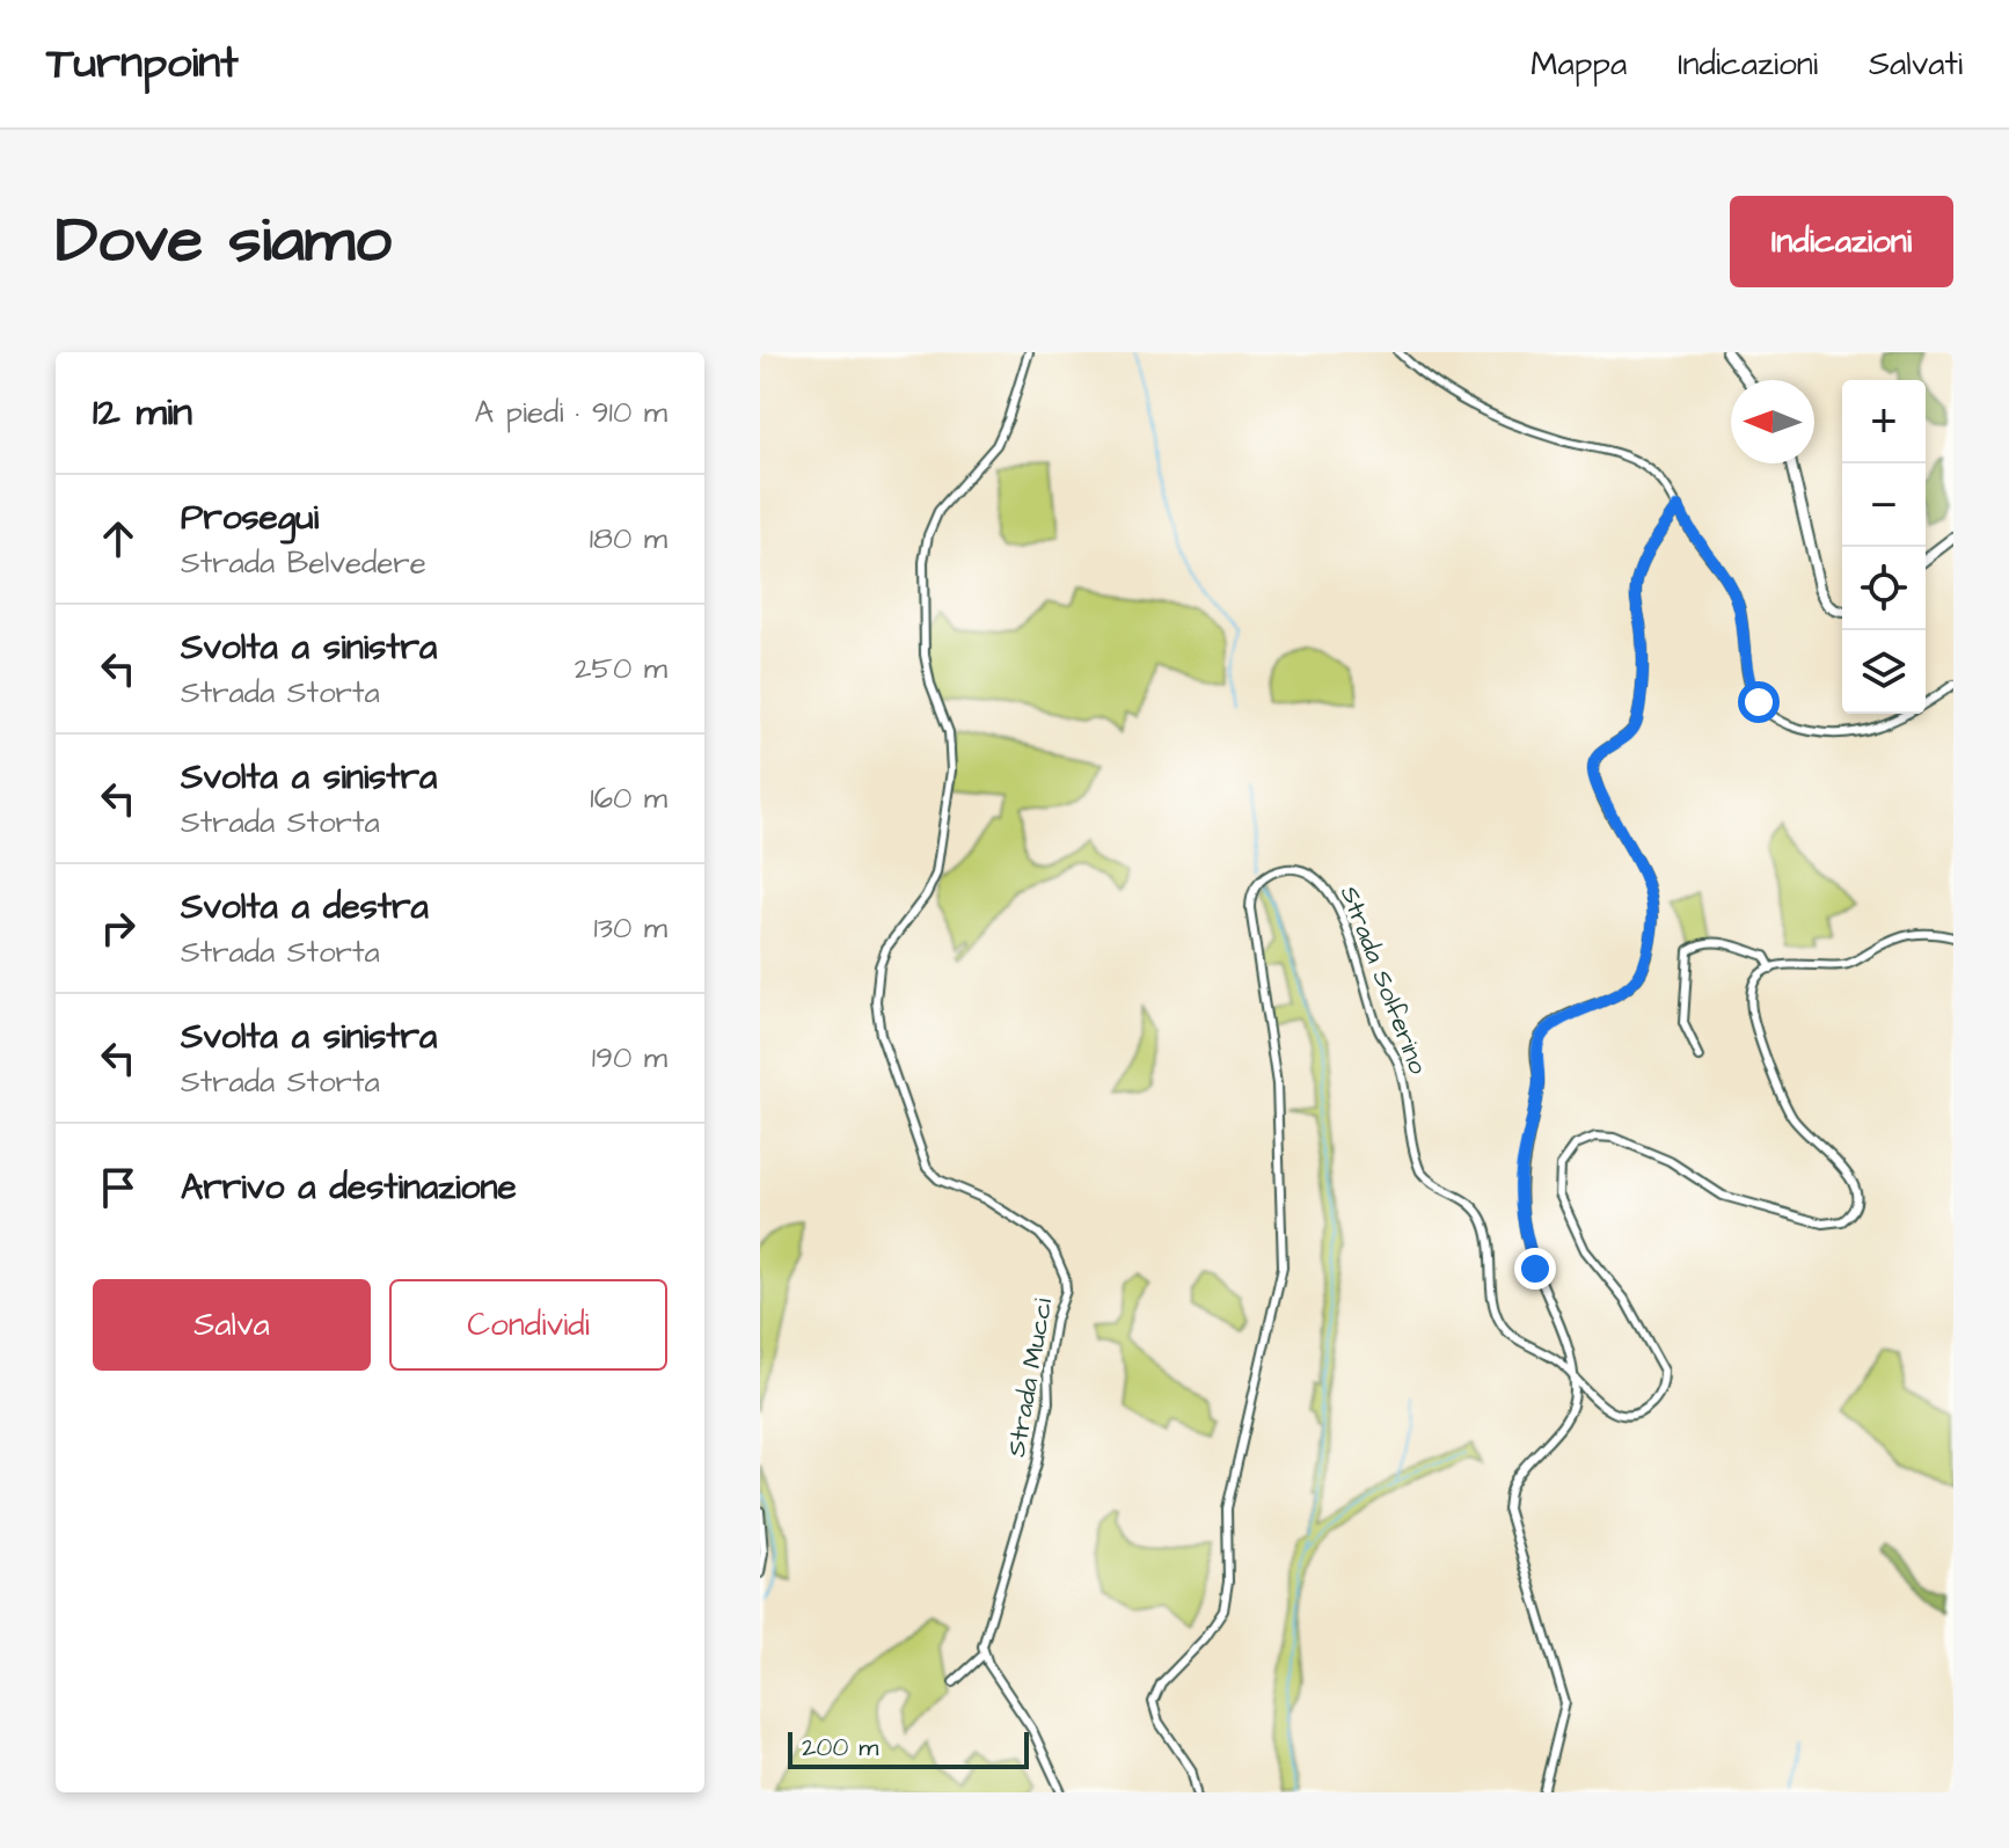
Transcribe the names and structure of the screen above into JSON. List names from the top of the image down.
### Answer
{
  "streets": {
    "street": ["Strada Solferino", "Strada Mucci"]
  },
  "scale_bar": "200 m",
  "north": "left",
  "page": {
    "header": "Turnpoint",
    "nav": ["Mappa", "Indicazioni", "Salvati"],
    "title": "Dove siamo",
    "buttons": [
      "Indicazioni",
      ["Salva", "Condividi"]
    ],
    "heading": ["12 min", "A piedi · 910 m"],
    "map_buttons": ["+", "−"],
    "list": [
      ["Prosegui", "Strada Belvedere", "180 m"],
      ["Svolta a sinistra", "Strada Storta", "250 m"],
      ["Svolta a sinistra", "Strada Storta", "160 m"],
      ["Svolta a destra", "Strada Storta", "130 m"],
      ["Svolta a sinistra", "Strada Storta", "190 m"],
      "Arrivo a destinazione"
    ],
    "scale": "200 m"
  }
}
